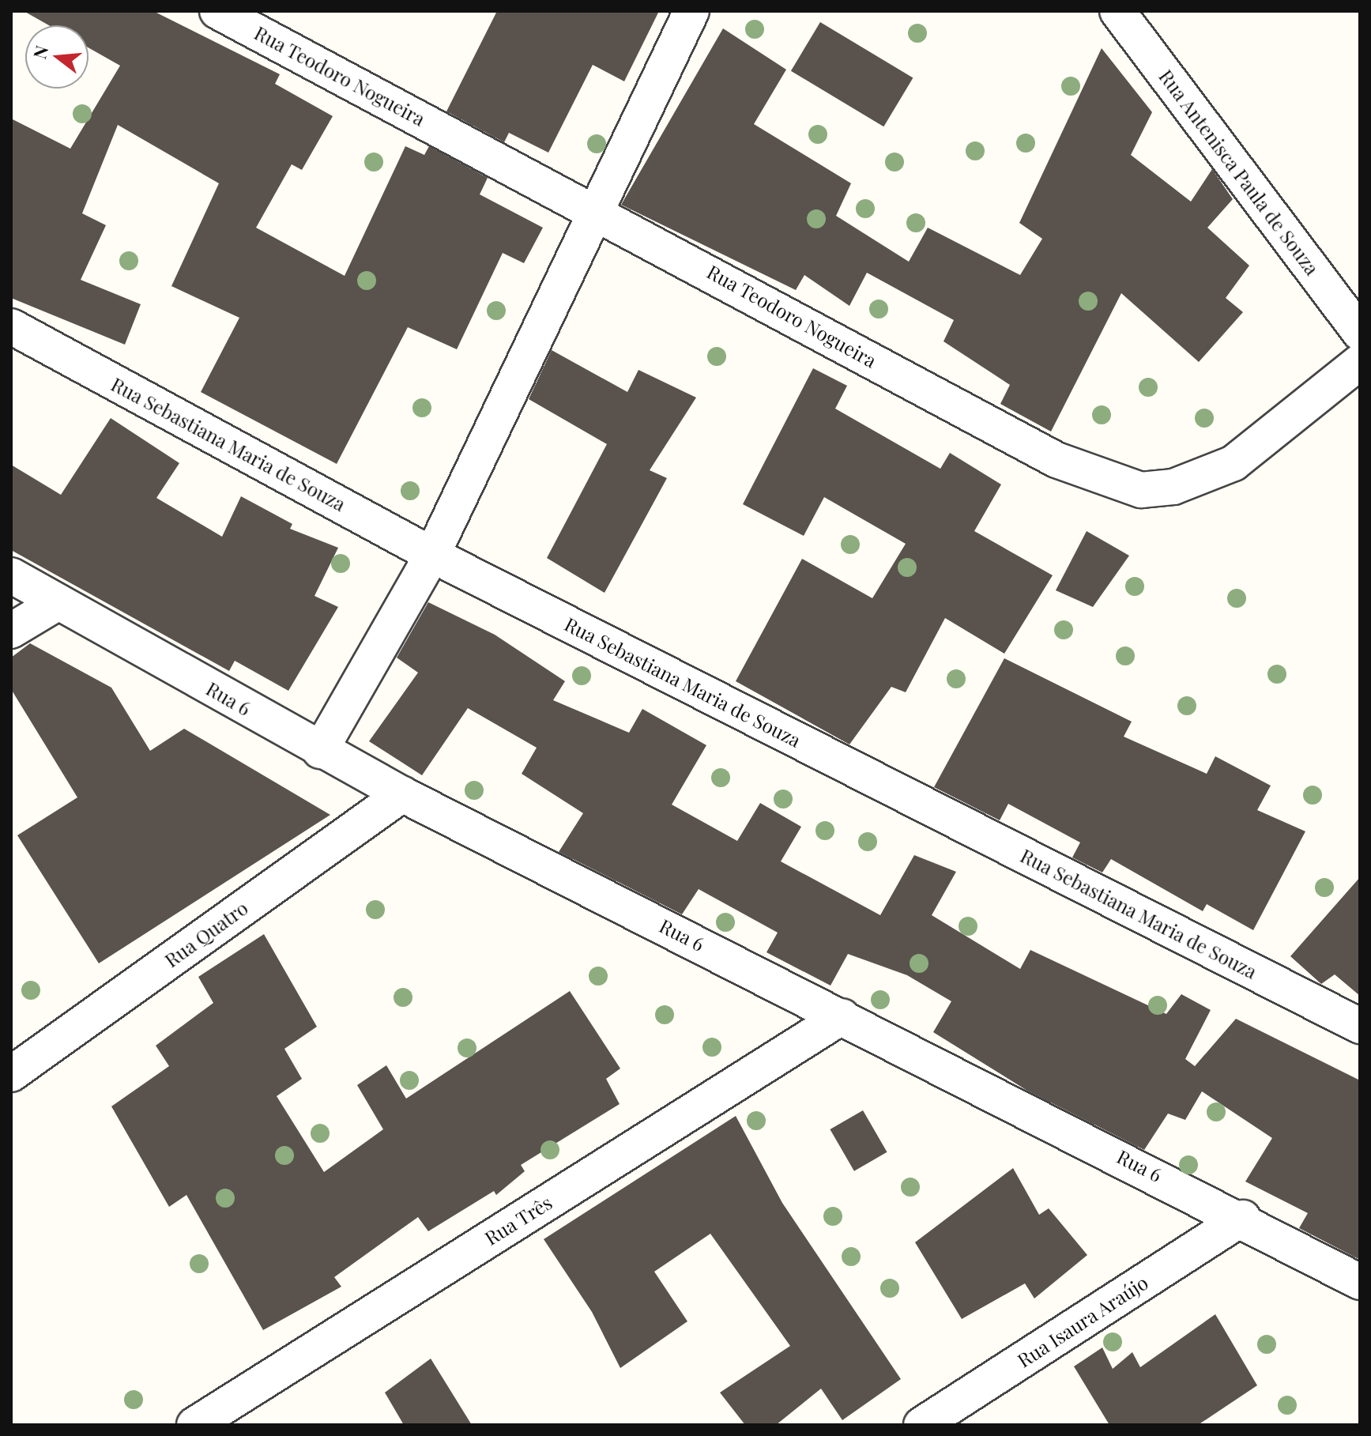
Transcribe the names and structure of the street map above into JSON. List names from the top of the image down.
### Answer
{
  "streets": {
    "street": [
      "Rua Teodoro Nogueira",
      "Rua Antenisca Paula de Souza",
      "Rua Sebastiana Maria de Souza",
      "Rua 6",
      "Rua Quatro",
      "Rua Três",
      "Rua Isaura Araújo"
    ]
  },
  "crossings": [
    ["Rua 6", "Rua Quatro"],
    ["Rua 6", "Rua Três"],
    ["Rua 6", "Rua Isaura Araújo"]
  ],
  "north": "left"
}
